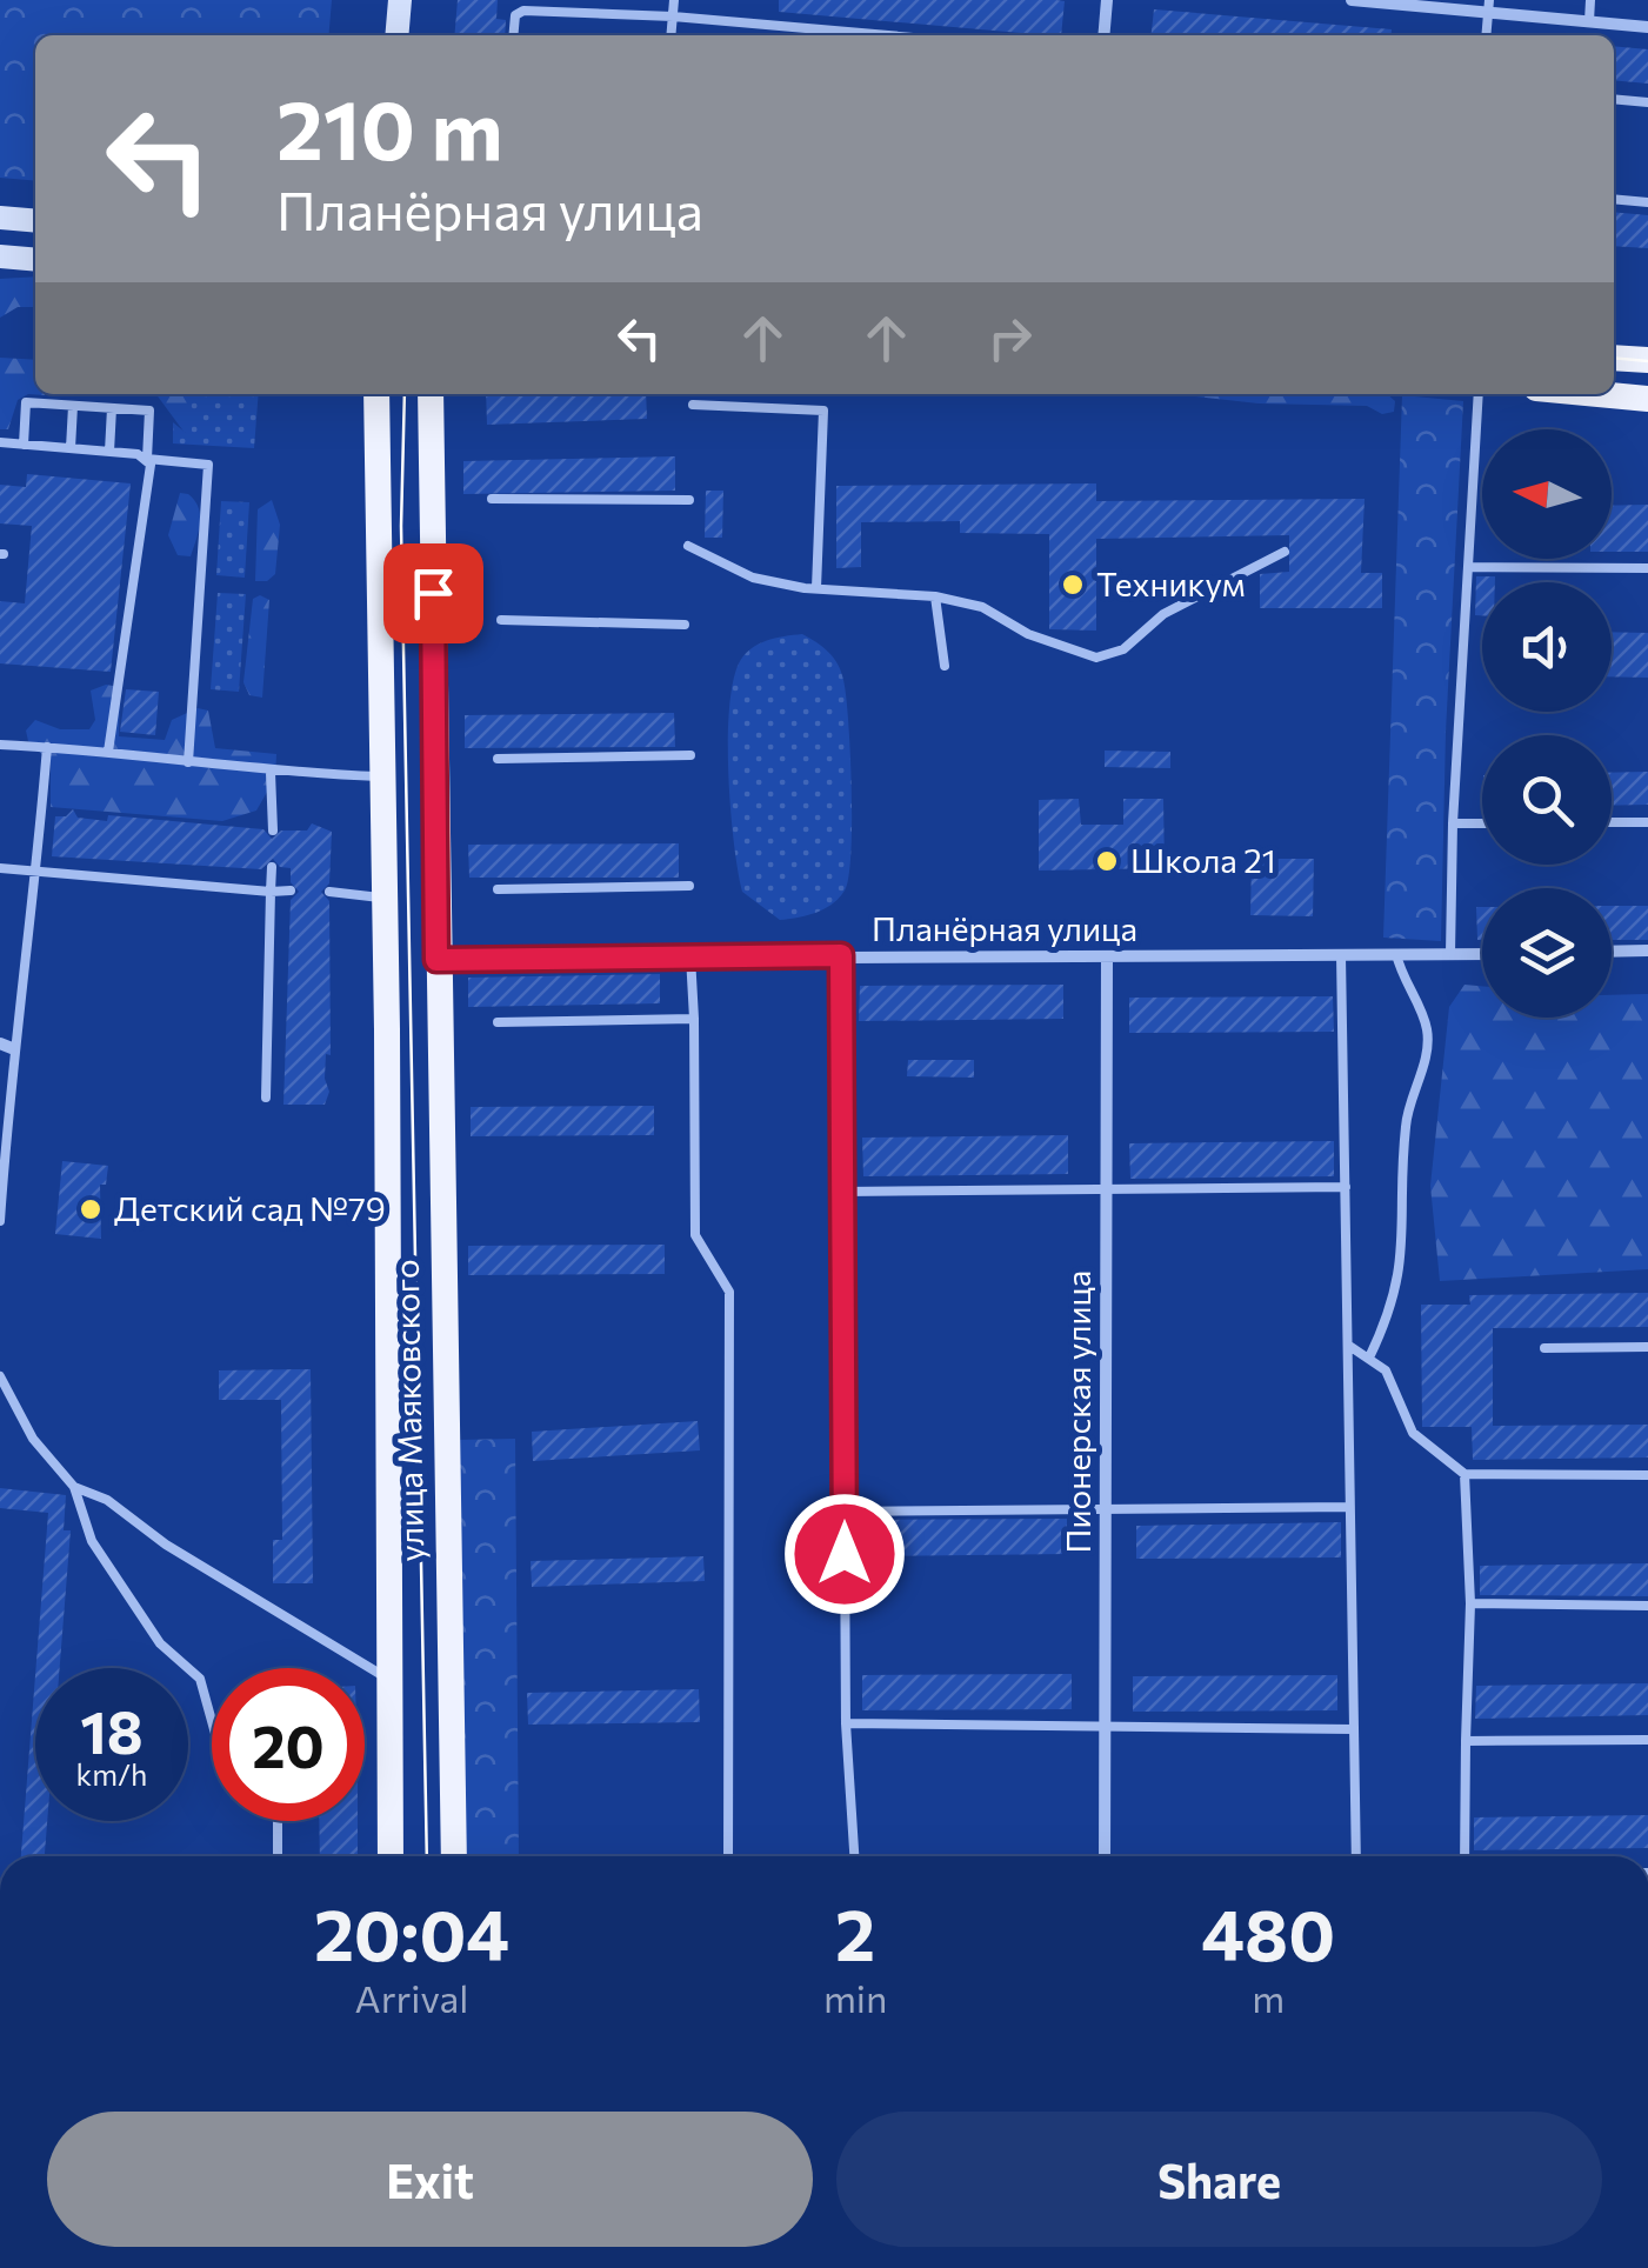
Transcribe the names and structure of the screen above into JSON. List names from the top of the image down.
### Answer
{
  "streets": {
    "main road": ["улица Маяковского"],
    "street": ["Планёрная улица", "Пионерская улица"]
  },
  "crossings": [
    ["Планёрная улица", "улица Маяковского"],
    ["Планёрная улица", "Пионерская улица"]
  ],
  "places": ["Техникум", "Школа 21", "Детский сад №79"],
  "north": "left",
  "page": {
    "turn": ["210 m", "Планёрная улица"],
    "speed": "18 km/h",
    "limit": "20",
    "eta": [
      "20:04",
      "Arrival",
      "2",
      "min",
      "480",
      "m"
    ],
    "buttons": ["Exit", "Share"]
  }
}
